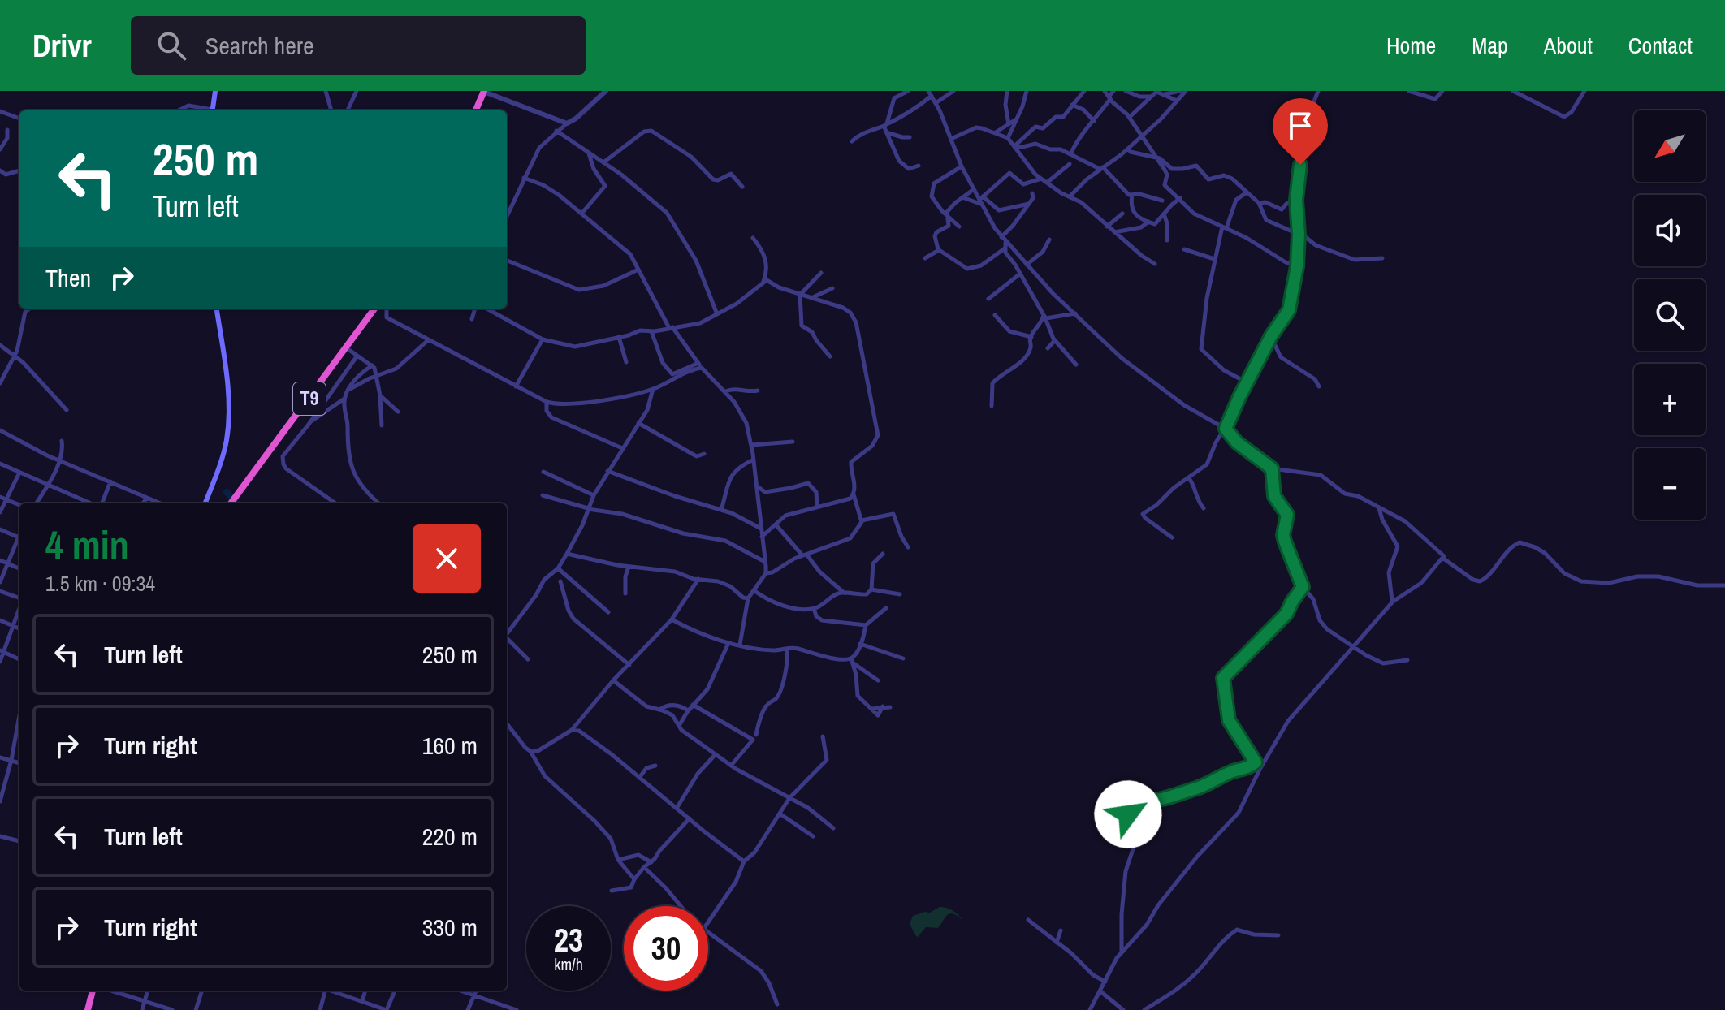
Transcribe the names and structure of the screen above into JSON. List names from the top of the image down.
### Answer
{
  "streets": {
    "highway": ["T9"]
  },
  "north": "bottom left",
  "page": {
    "header": "Drivr",
    "search": "Search here",
    "nav": [
      "Home",
      "Map",
      "About",
      "Contact"
    ],
    "map_buttons": ["+", "−"],
    "turn": ["250 m", "Turn left"],
    "then": "Then",
    "heading": ["4 min", "1.5 km · 09:34"],
    "list": [
      {
        "name": "Turn left",
        "value": "250 m"
      },
      {
        "name": "Turn right",
        "value": "160 m"
      },
      {
        "name": "Turn left",
        "value": "220 m"
      },
      {
        "name": "Turn right",
        "value": "330 m"
      }
    ],
    "speed": "23 km/h",
    "limit": "30"
  }
}
